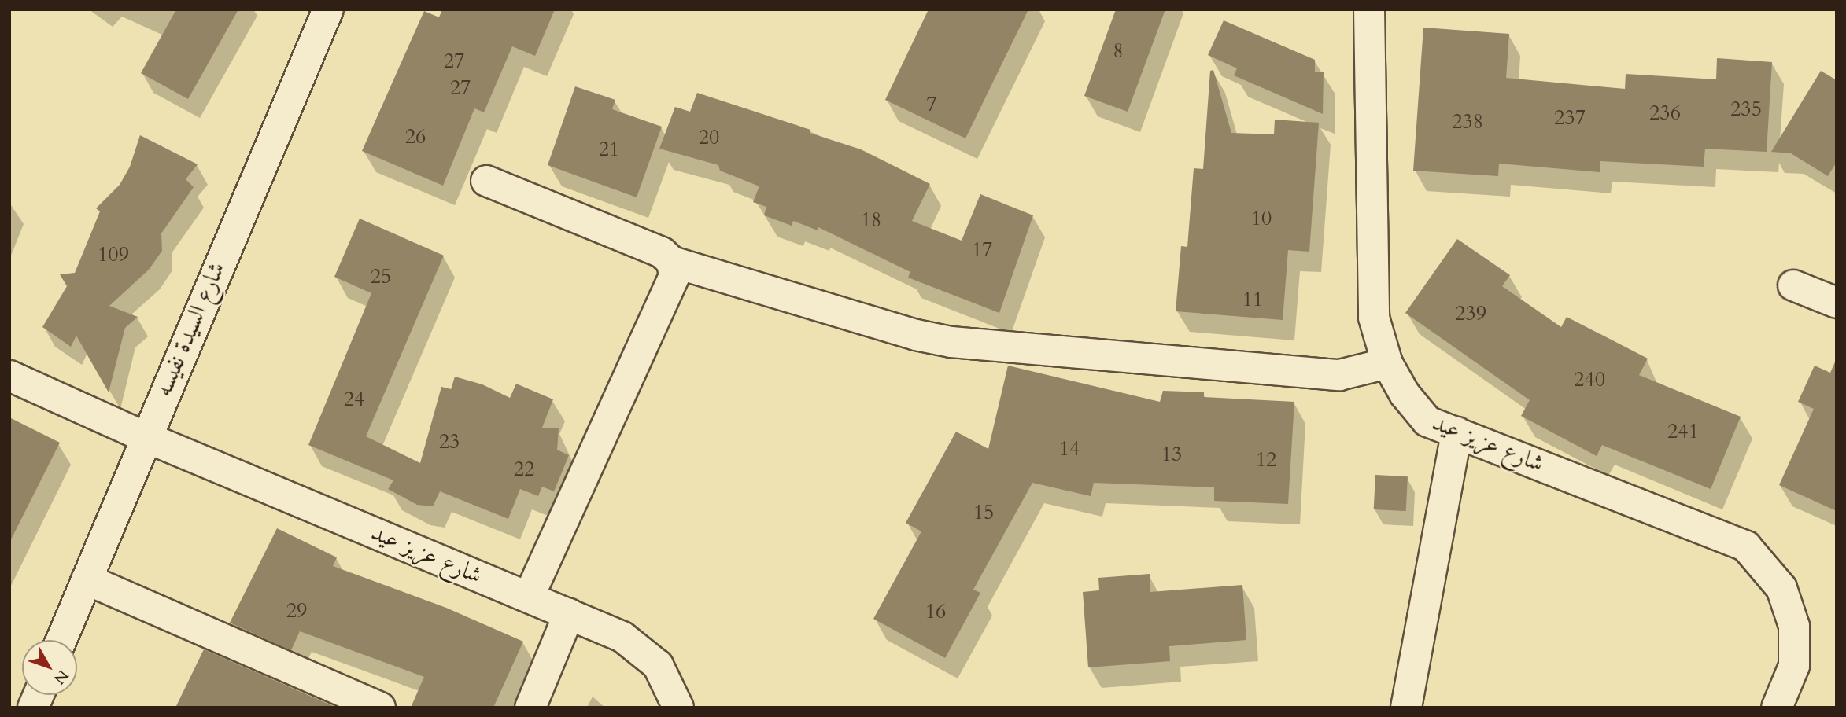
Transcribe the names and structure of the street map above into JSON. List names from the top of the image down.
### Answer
{
  "streets": {
    "street": ["شارع السيدة نفيسه", "شارع عزيز عيد"]
  },
  "crossings": [
    ["شارع السيدة نفيسه", "شارع عزيز عيد"]
  ],
  "house_numbers": [
    "8",
    "27",
    "27",
    "7",
    "235",
    "236",
    "237",
    "238",
    "26",
    "20",
    "21",
    "10",
    "18",
    "17",
    "109",
    "25",
    "11",
    "239",
    "240",
    "24",
    "241",
    "23",
    "14",
    "13",
    "12",
    "22",
    "15",
    "29",
    "16"
  ],
  "north": "bottom right"
}
